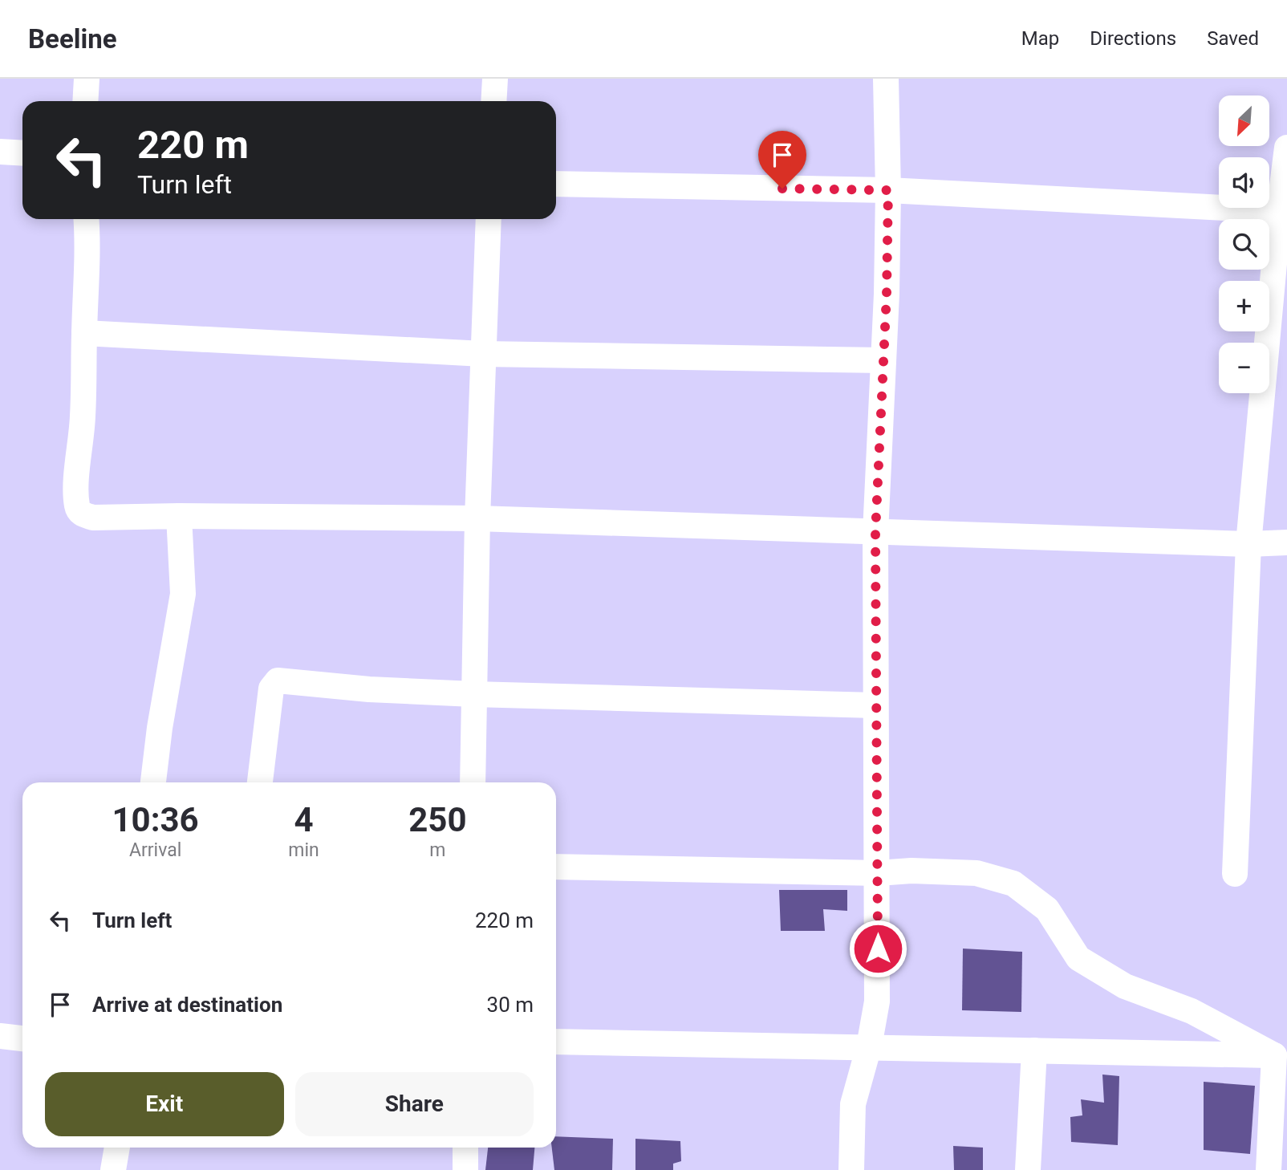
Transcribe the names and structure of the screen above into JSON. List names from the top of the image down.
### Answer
{
  "north": "bottom left",
  "page": {
    "header": "Beeline",
    "nav": ["Map", "Directions", "Saved"],
    "map_buttons": ["+", "−"],
    "turn": ["220 m", "Turn left"],
    "eta": [
      "10:36",
      "Arrival",
      "4",
      "min",
      "250",
      "m"
    ],
    "list": [
      {
        "name": "Turn left",
        "value": "220 m"
      },
      {
        "name": "Arrive at destination",
        "value": "30 m"
      }
    ],
    "buttons": ["Exit", "Share"]
  }
}
